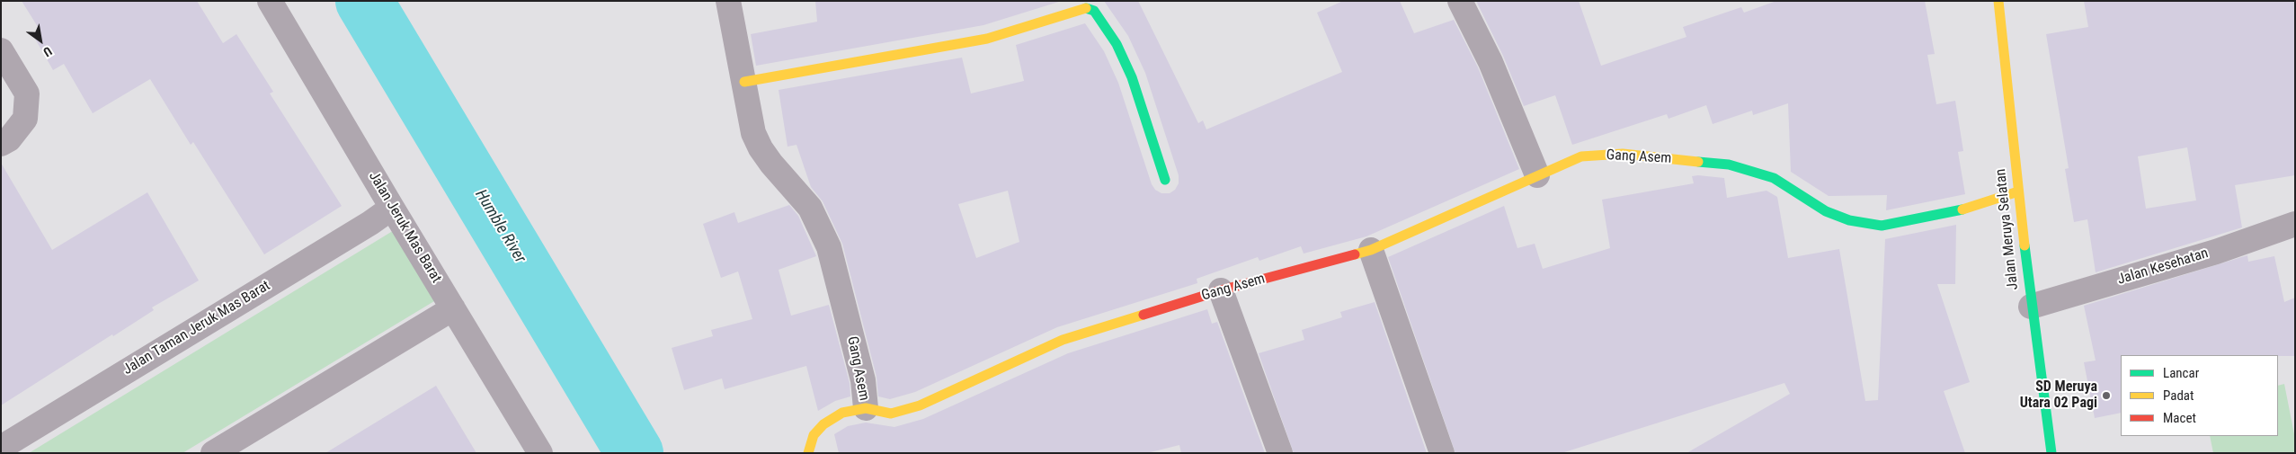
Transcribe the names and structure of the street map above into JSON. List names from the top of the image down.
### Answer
{
  "streets": {
    "street": [
      "Gang Asem",
      "Jalan Jeruk Mas Barat",
      "Jalan Meruya Selatan",
      "Jalan Kesehatan",
      "Jalan Taman Jeruk Mas Barat"
    ]
  },
  "crossings": [
    ["Gang Asem", "Jalan Meruya Selatan"],
    ["Jalan Jeruk Mas Barat", "Jalan Taman Jeruk Mas Barat"],
    ["Jalan Meruya Selatan", "Jalan Kesehatan"]
  ],
  "water": ["Humble River"],
  "places": ["SD Meruya Utara 02 Pagi"],
  "legend": ["Lancar", "Padat", "Macet"],
  "north": "bottom right"
}
